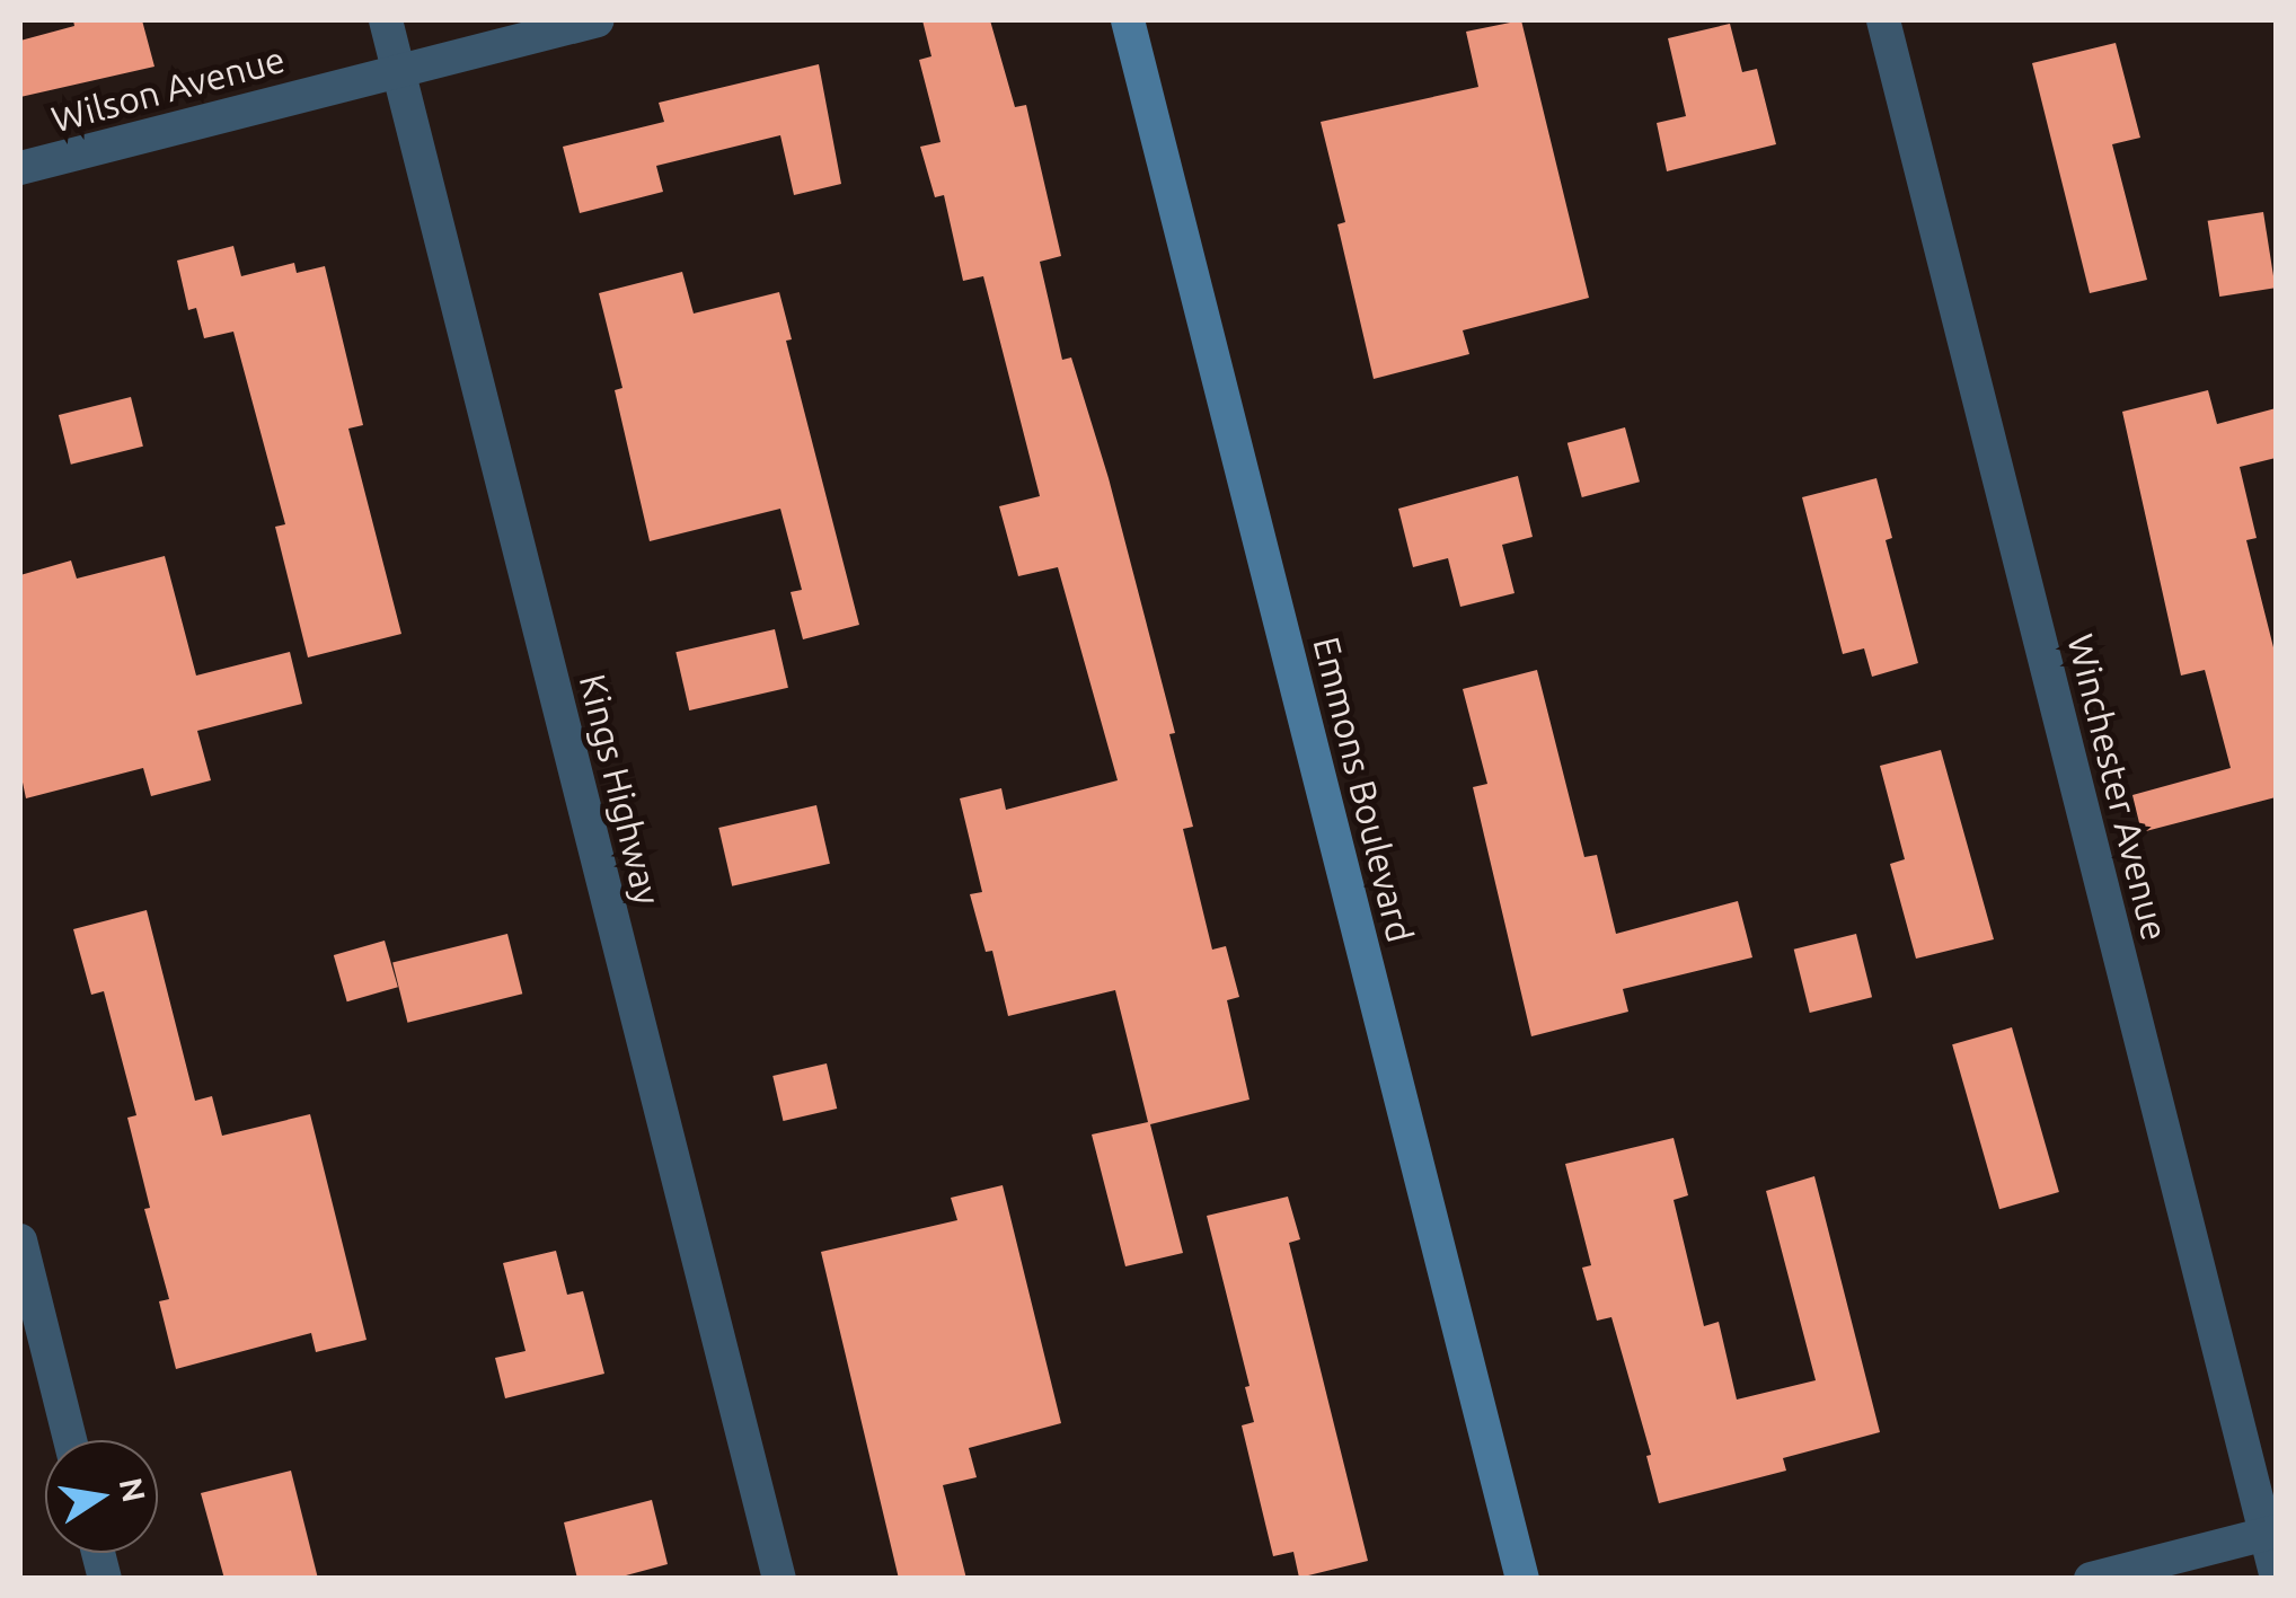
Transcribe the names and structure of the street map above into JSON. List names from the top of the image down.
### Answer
{
  "streets": {
    "street": [
      "Wilson Avenue",
      "Winchester Avenue",
      "Kings Highway",
      "Emmons Boulevard"
    ]
  },
  "crossings": [
    ["Wilson Avenue", "Kings Highway"]
  ],
  "north": "right"
}
